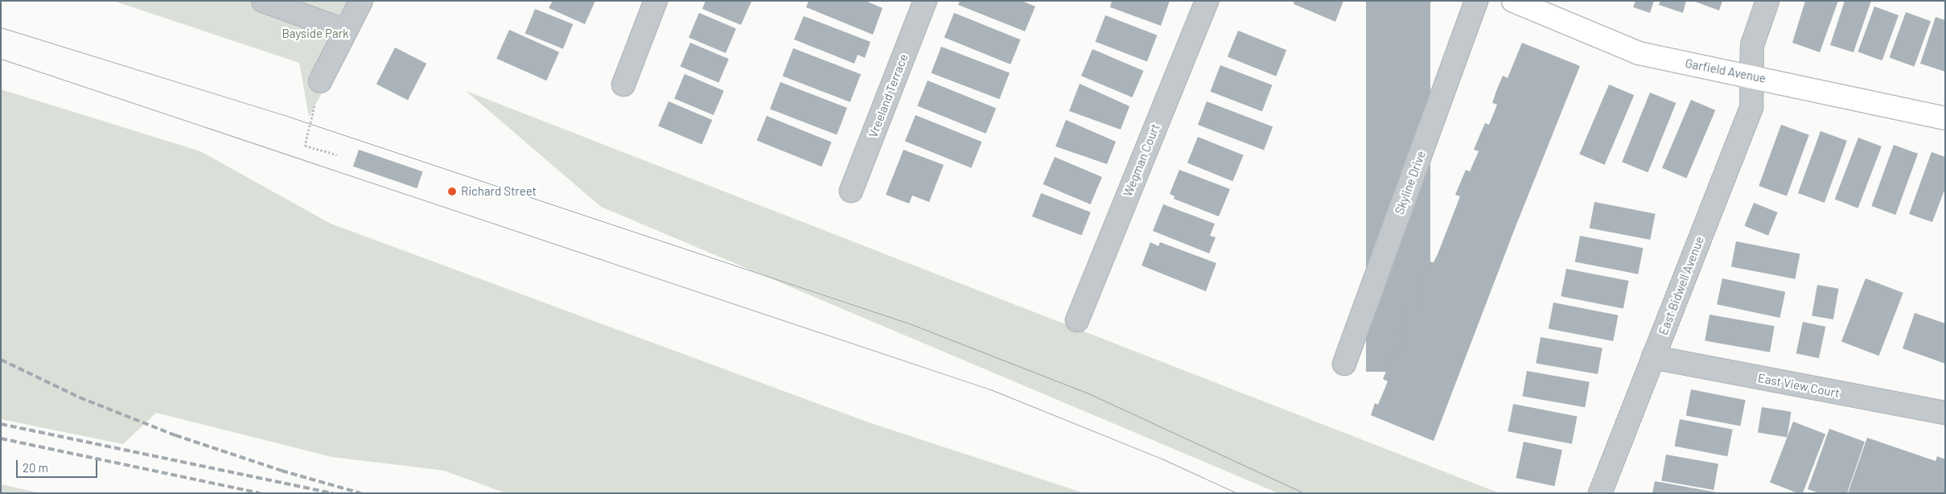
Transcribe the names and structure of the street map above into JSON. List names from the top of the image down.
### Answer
{
  "streets": {
    "main road": ["Garfield Avenue"],
    "street": [
      "Vreeland Terrace",
      "Wegman Court",
      "Skyline Drive",
      "East Bidwell Avenue",
      "East View Court"
    ]
  },
  "crossings": [
    ["Garfield Avenue", "East Bidwell Avenue"],
    ["East Bidwell Avenue", "East View Court"]
  ],
  "parks": ["Bayside Park"],
  "places": ["Richard Street"],
  "scale_bar": "20 m"
}
